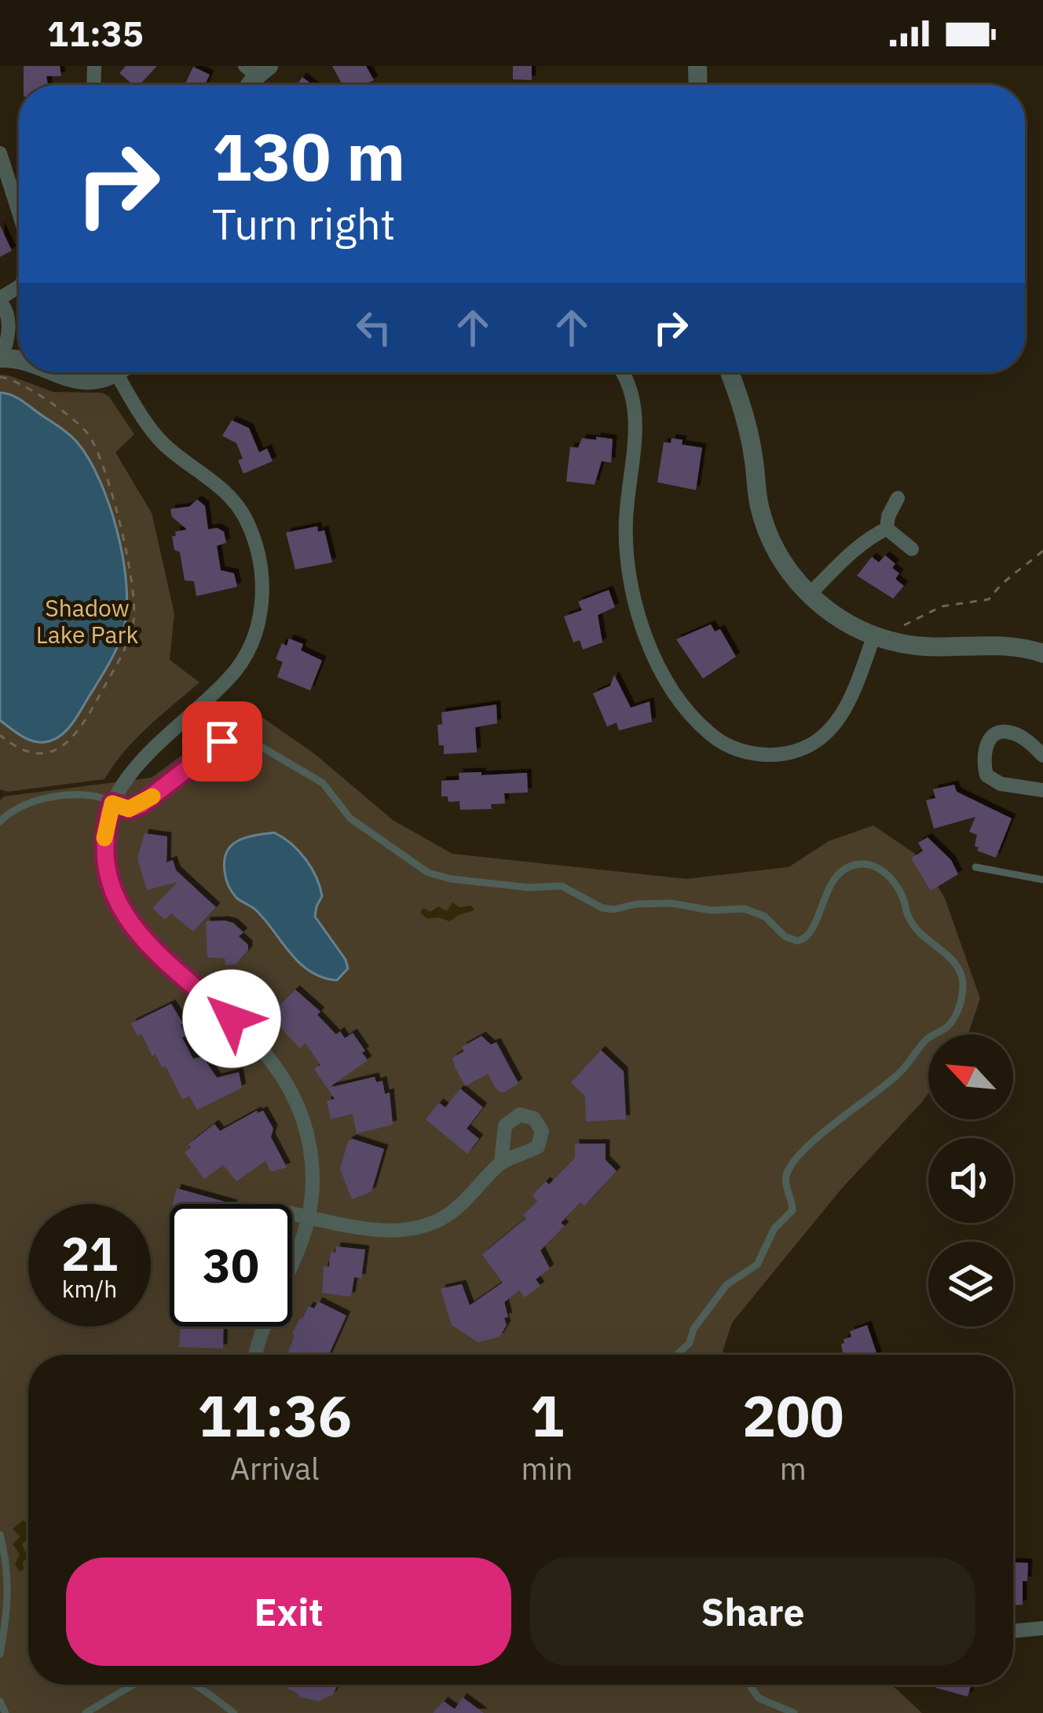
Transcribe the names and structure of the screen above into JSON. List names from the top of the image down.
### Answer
{
  "parks": ["Shadow Lake Park"],
  "north": "top left",
  "page": {
    "status": "11:35",
    "turn": ["130 m", "Turn right"],
    "speed": "21 km/h",
    "limit": "30",
    "eta": [
      "11:36",
      "Arrival",
      "1",
      "min",
      "200",
      "m"
    ],
    "buttons": ["Exit", "Share"]
  }
}
